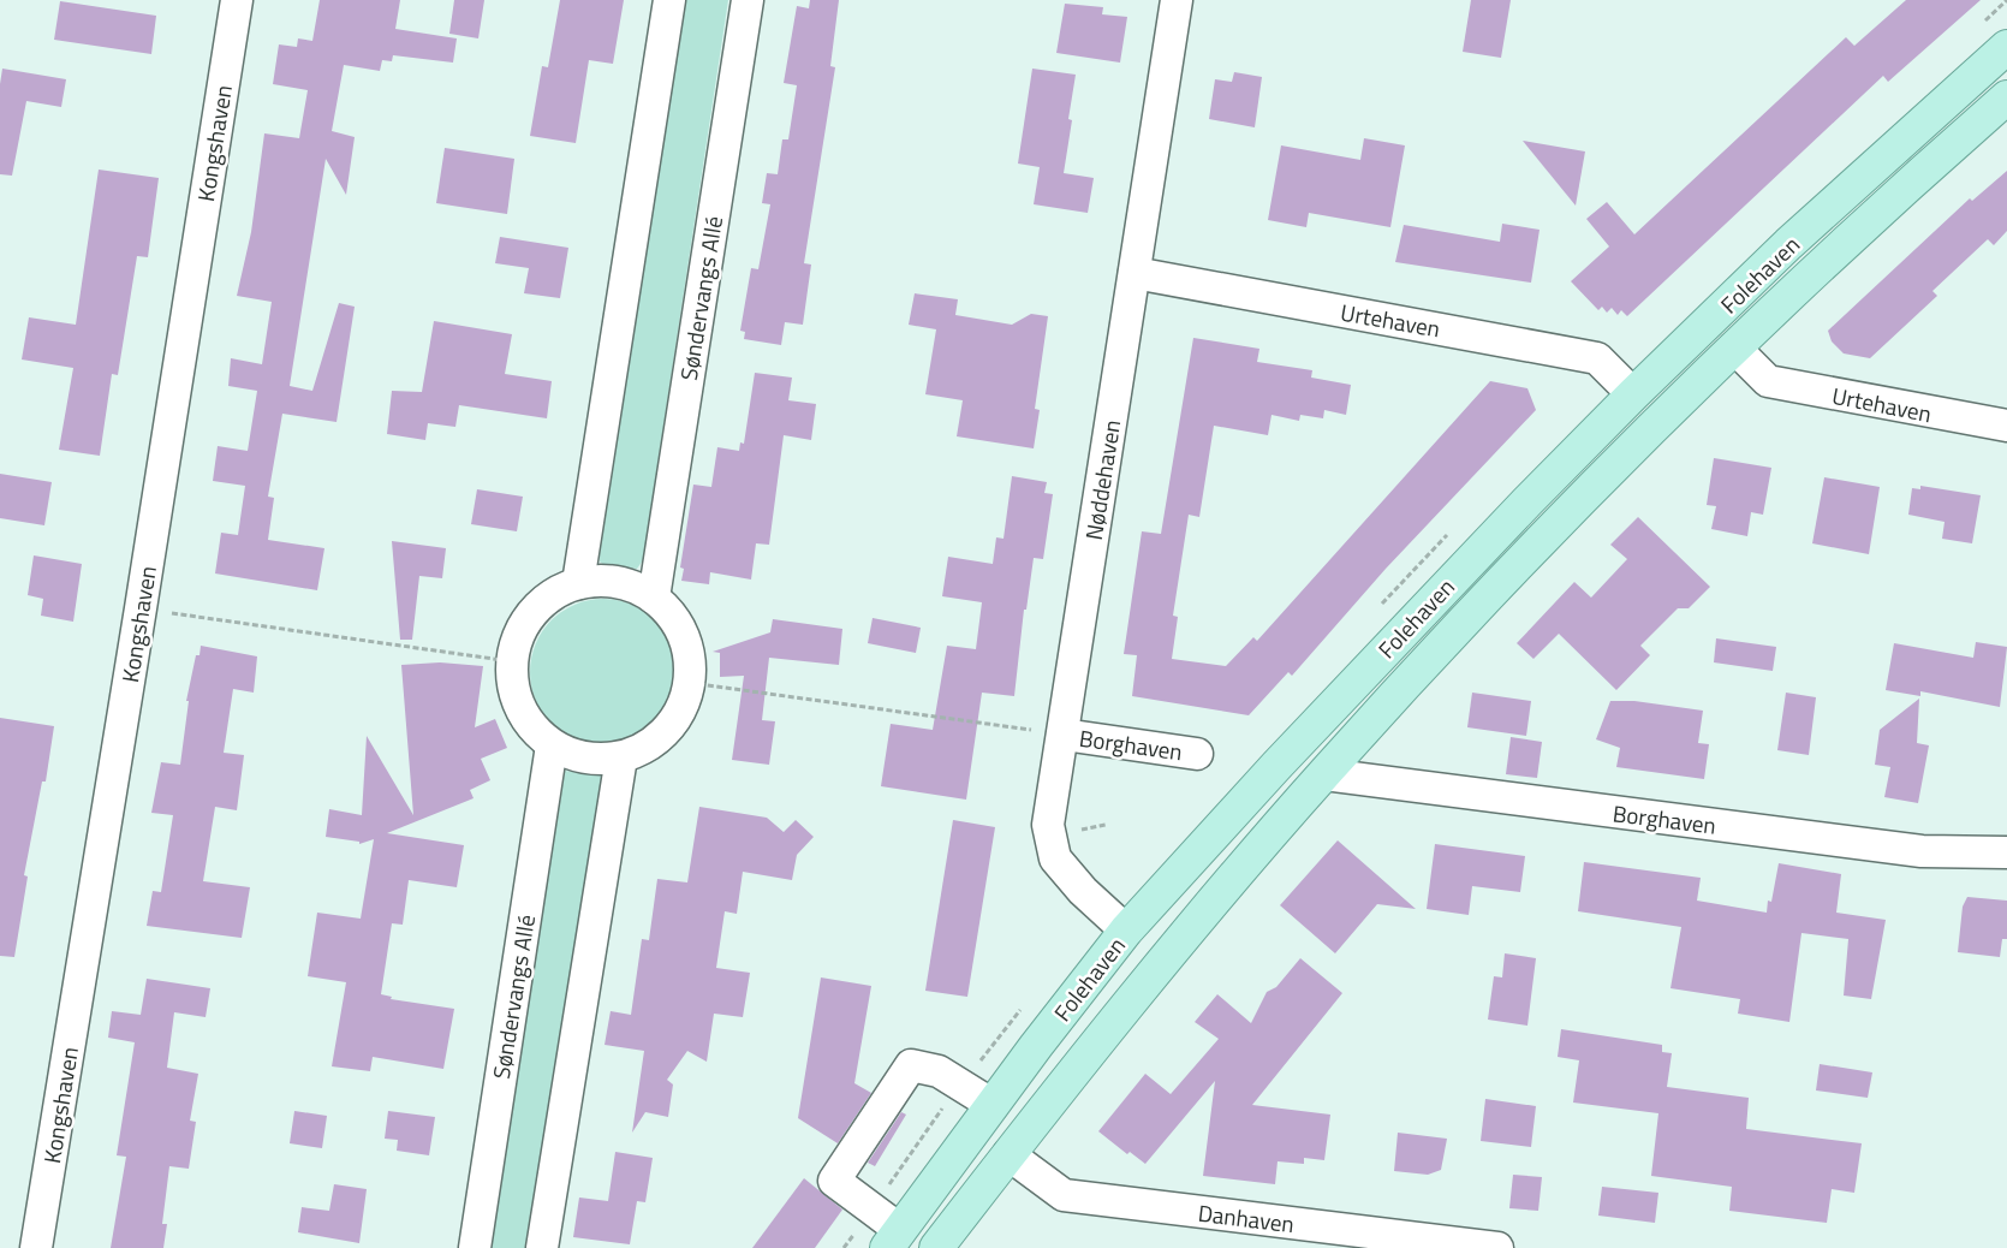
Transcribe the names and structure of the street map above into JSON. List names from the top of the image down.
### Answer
{
  "streets": {
    "main road": ["Folehaven"],
    "street": [
      "Kongshaven",
      "Søndervangs Allé",
      "Urtehaven",
      "Nøddehaven",
      "Borghaven",
      "Danhaven"
    ]
  },
  "crossings": [
    ["Folehaven", "Urtehaven"],
    ["Folehaven", "Nøddehaven"],
    ["Folehaven", "Borghaven"],
    ["Folehaven", "Danhaven"],
    ["Urtehaven", "Nøddehaven"],
    ["Nøddehaven", "Borghaven"]
  ]
}
